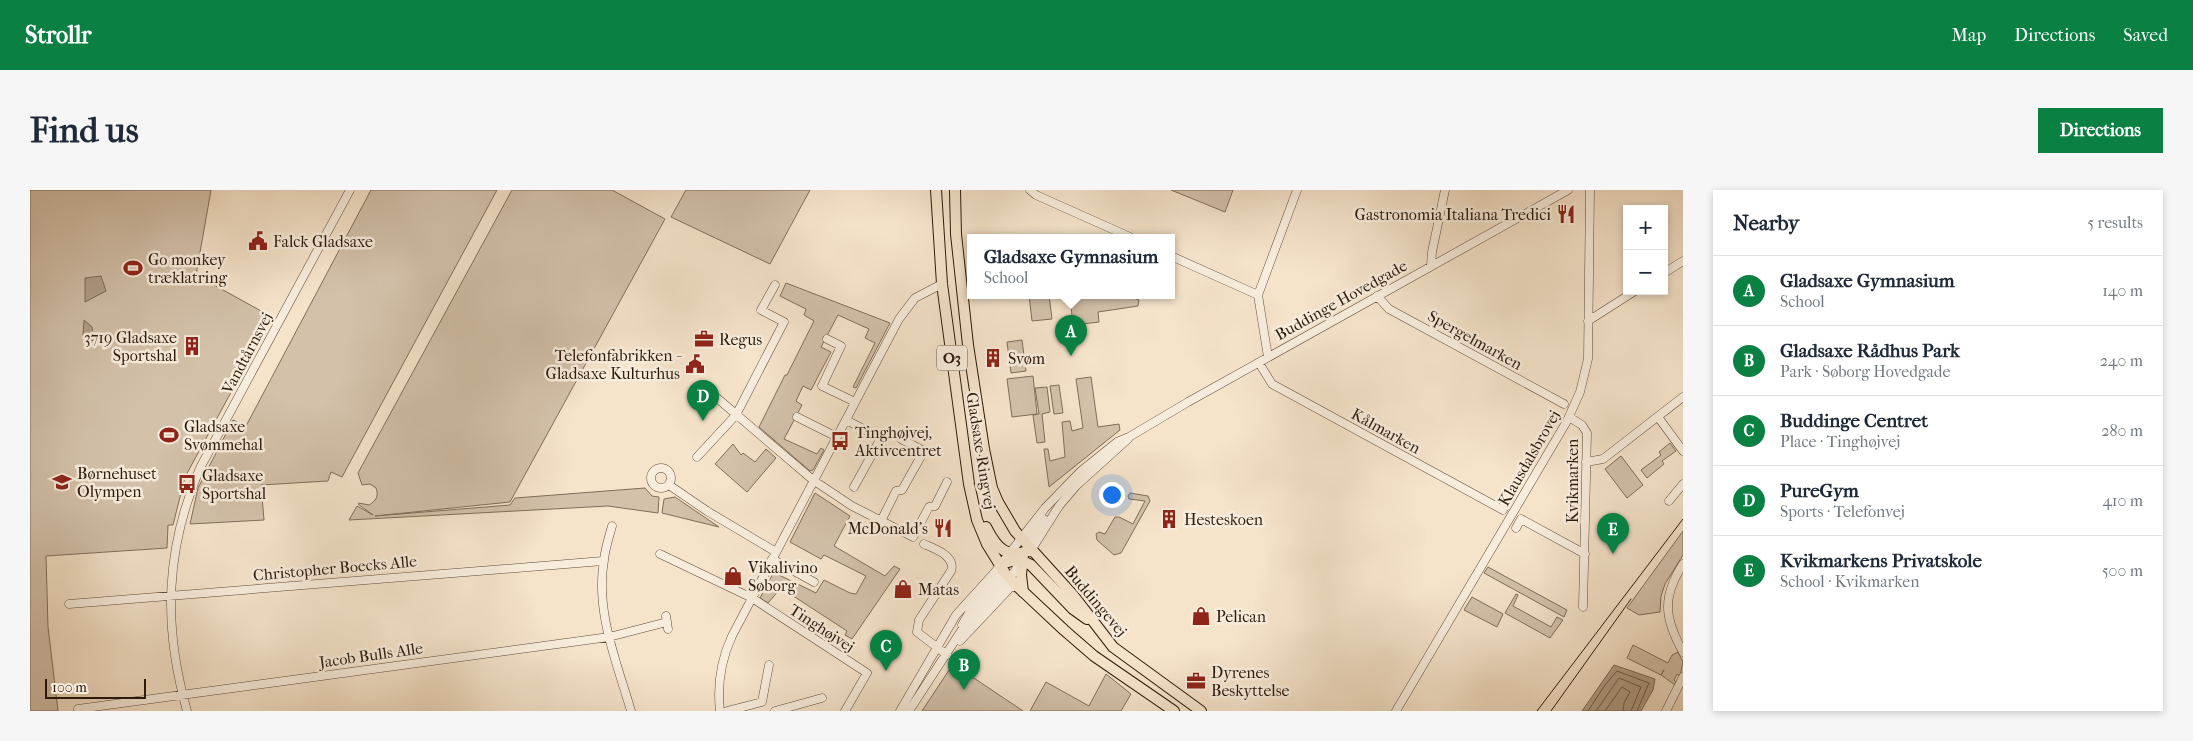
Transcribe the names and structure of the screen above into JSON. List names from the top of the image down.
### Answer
{
  "streets": {
    "main road": ["O3", "Gladsaxe Ringvej", "Buddingevej"],
    "street": [
      "Buddinge Hovedgade",
      "Spergelmarken",
      "Vandtårnsvej",
      "Kålmarken",
      "Klausdalsbrovej",
      "Kvikmarken",
      "Christopher Boecks Alle",
      "Tinghøjvej",
      "Jacob Bulls Alle"
    ]
  },
  "crossings": [
    ["Buddinge Hovedgade", "Spergelmarken"],
    ["Buddinge Hovedgade", "Kålmarken"],
    ["Buddinge Hovedgade", "Gladsaxe Ringvej"],
    ["Buddinge Hovedgade", "Buddingevej"],
    ["Vandtårnsvej", "Christopher Boecks Alle"],
    ["Vandtårnsvej", "Jacob Bulls Alle"],
    ["O3", "Gladsaxe Ringvej"],
    ["Gladsaxe Ringvej", "Buddingevej"],
    ["Klausdalsbrovej", "Kvikmarken"]
  ],
  "places": {
    "restaurant": ["Gastronomia Italiana Tredici", "McDonald's"],
    "public building": ["Falck Gladsaxe", "Telefonfabrikken - Gladsaxe Kulturhus"],
    "sports": ["Go monkey træklatring", "Gladsaxe Svømmehal"],
    "office": ["Regus", "Dyrenes Beskyttelse"],
    "building": ["3719 Gladsaxe Sportshal", "Svøm", "Hesteskoen"],
    "bus stop": ["Tinghøjvej, Aktivcentret", "Gladsaxe Sportshal"],
    "school or university": ["Børnehuset Olympen"],
    "shop": ["Vikalivino Søborg", "Matas", "Pelican"]
  },
  "scale_bar": "100 m",
  "page": {
    "header": "Strollr",
    "nav": ["Map", "Directions", "Saved"],
    "buttons": "Directions",
    "title": "Find us",
    "heading": ["Nearby", "5 results"],
    "map_buttons": ["+", "−"],
    "popup": ["Gladsaxe Gymnasium", "School"],
    "list": [
      {
        "mark": "A",
        "name": "Gladsaxe Gymnasium",
        "note": "School",
        "value": "140 m"
      },
      {
        "mark": "B",
        "name": "Gladsaxe Rådhus Park",
        "note": "Park · Søborg Hovedgade",
        "value": "240 m"
      },
      {
        "mark": "C",
        "name": "Buddinge Centret",
        "note": "Place · Tinghøjvej",
        "value": "280 m"
      },
      {
        "mark": "D",
        "name": "PureGym",
        "note": "Sports · Telefonvej",
        "value": "410 m"
      },
      {
        "mark": "E",
        "name": "Kvikmarkens Privatskole",
        "note": "School · Kvikmarken",
        "value": "500 m"
      }
    ],
    "pins": [
      "A",
      "D",
      "E",
      "C",
      "B"
    ],
    "scale": "100 m"
  }
}
